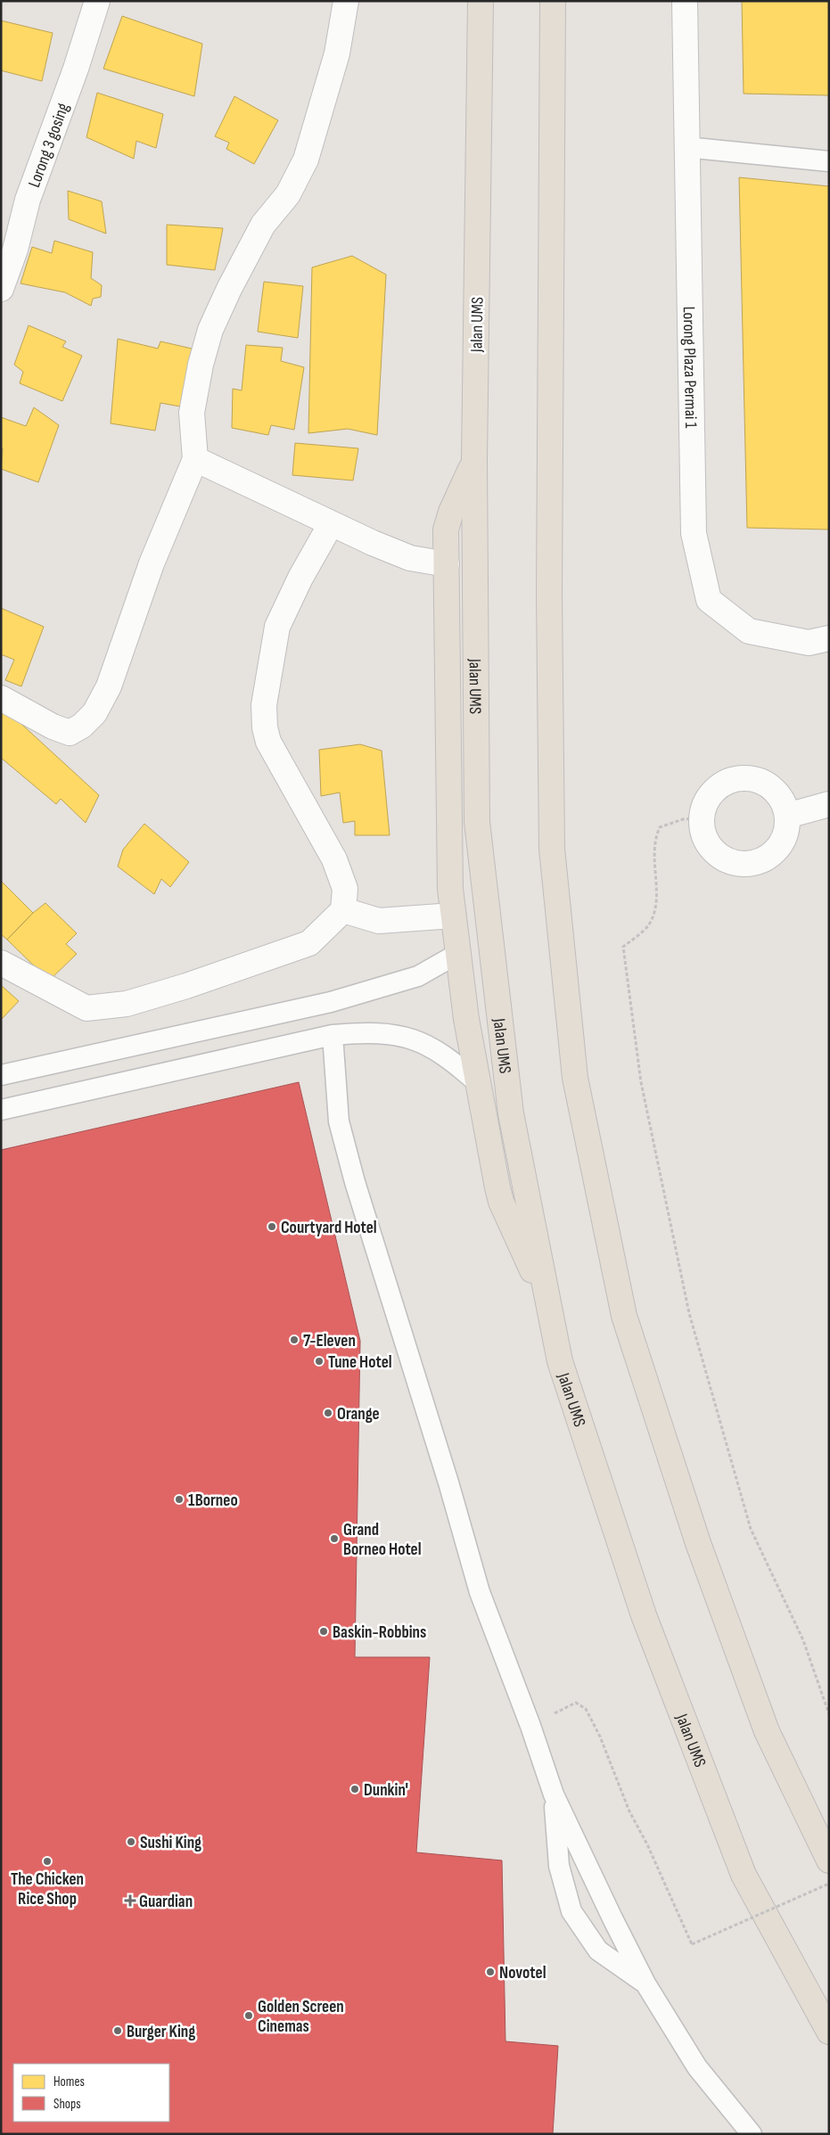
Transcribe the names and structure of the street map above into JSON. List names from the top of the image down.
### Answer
{
  "streets": {
    "highway": ["Jalan UMS"],
    "street": ["Lorong 3 gosing", "Lorong Plaza Permai 1"]
  },
  "places": {
    "other": [
      "Courtyard Hotel",
      "7-Eleven",
      "Tune Hotel",
      "Orange",
      "1Borneo",
      "Grand Borneo Hotel",
      "Baskin-Robbins",
      "Dunkin'",
      "Sushi King",
      "The Chicken Rice Shop",
      "Novotel",
      "Golden Screen Cinemas",
      "Burger King"
    ],
    "health": ["Guardian"]
  },
  "legend": ["Homes", "Shops"]
}
